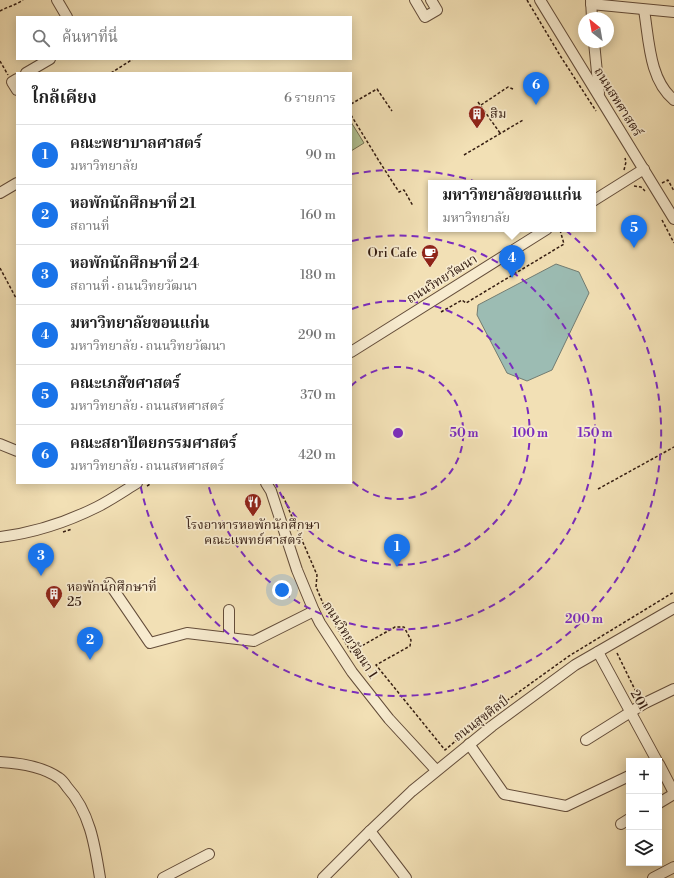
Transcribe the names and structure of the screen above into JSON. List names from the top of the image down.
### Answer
{
  "streets": {
    "street": [
      "ถนนสหศาสตร์",
      "ถนนวิทยวัฒนา",
      "ถนนวิทยวัฒนา 1",
      "201",
      "ถนนสุขศิลป์"
    ]
  },
  "crossings": [
    ["ถนนวิทยวัฒนา 1", "ถนนสุขศิลป์"],
    ["201", "ถนนสุขศิลป์"]
  ],
  "places": {
    "building": ["สิม", "หอพักนักศึกษาที่ 25"],
    "cafe": ["Ori Cafe"],
    "restaurant": ["โรงอาหารหอพักนักศึกษา คณะแพทย์ศาสตร์"]
  },
  "north": "top left",
  "page": {
    "search": "ค้นหาที่นี่",
    "pins": [
      "6",
      "5",
      "4",
      "1",
      "3",
      "2"
    ],
    "heading": ["ใกล้เคียง", "6 รายการ"],
    "list": [
      {
        "mark": "1",
        "name": "คณะพยาบาลศาสตร์",
        "note": "มหาวิทยาลัย",
        "value": "90 m"
      },
      {
        "mark": "2",
        "name": "หอพักนักศึกษาที่ 21",
        "note": "สถานที่",
        "value": "160 m"
      },
      {
        "mark": "3",
        "name": "หอพักนักศึกษาที่ 24",
        "note": "สถานที่ · ถนนวิทยวัฒนา",
        "value": "180 m"
      },
      {
        "mark": "4",
        "name": "มหาวิทยาลัยขอนแก่น",
        "note": "มหาวิทยาลัย · ถนนวิทยวัฒนา",
        "value": "290 m"
      },
      {
        "mark": "5",
        "name": "คณะเภสัขศาสตร์",
        "note": "มหาวิทยาลัย · ถนนสหศาสตร์",
        "value": "370 m"
      },
      {
        "mark": "6",
        "name": "คณะสถาปัตยกรรมศาสตร์",
        "note": "มหาวิทยาลัย · ถนนสหศาสตร์",
        "value": "420 m"
      }
    ],
    "popup": ["มหาวิทยาลัยขอนแก่น", "มหาวิทยาลัย"],
    "map_buttons": ["+", "−"]
  },
  "rings": [
    "50 m",
    "100 m",
    "150 m",
    "200 m"
  ]
}
